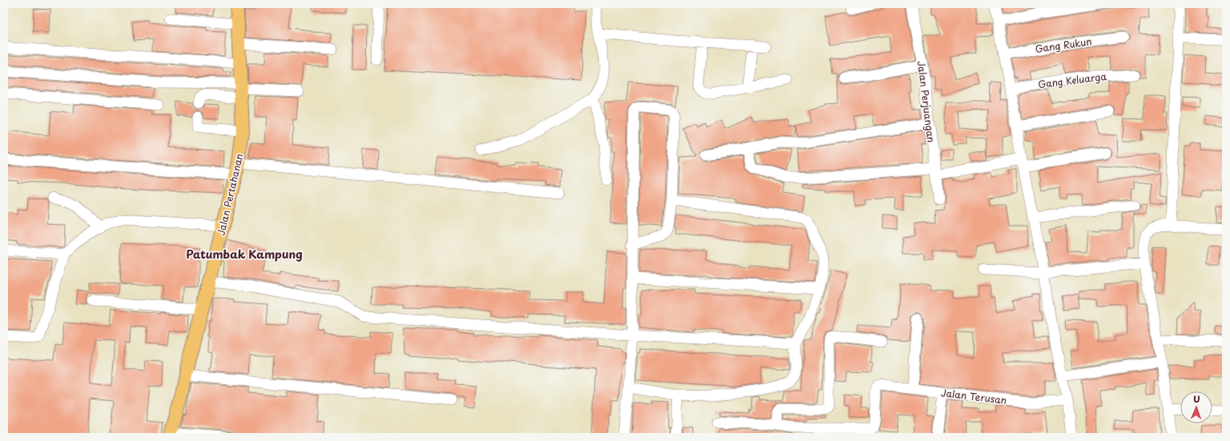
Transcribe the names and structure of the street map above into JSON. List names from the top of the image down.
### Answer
{
  "streets": {
    "main road": ["Jalan Pertahanan"],
    "street": [
      "Gang Rukun",
      "Gang Keluarga",
      "Jalan Perjuangan",
      "Jalan Terusan"
    ]
  },
  "districts": ["Patumbak Kampung"],
  "north": "top"
}
